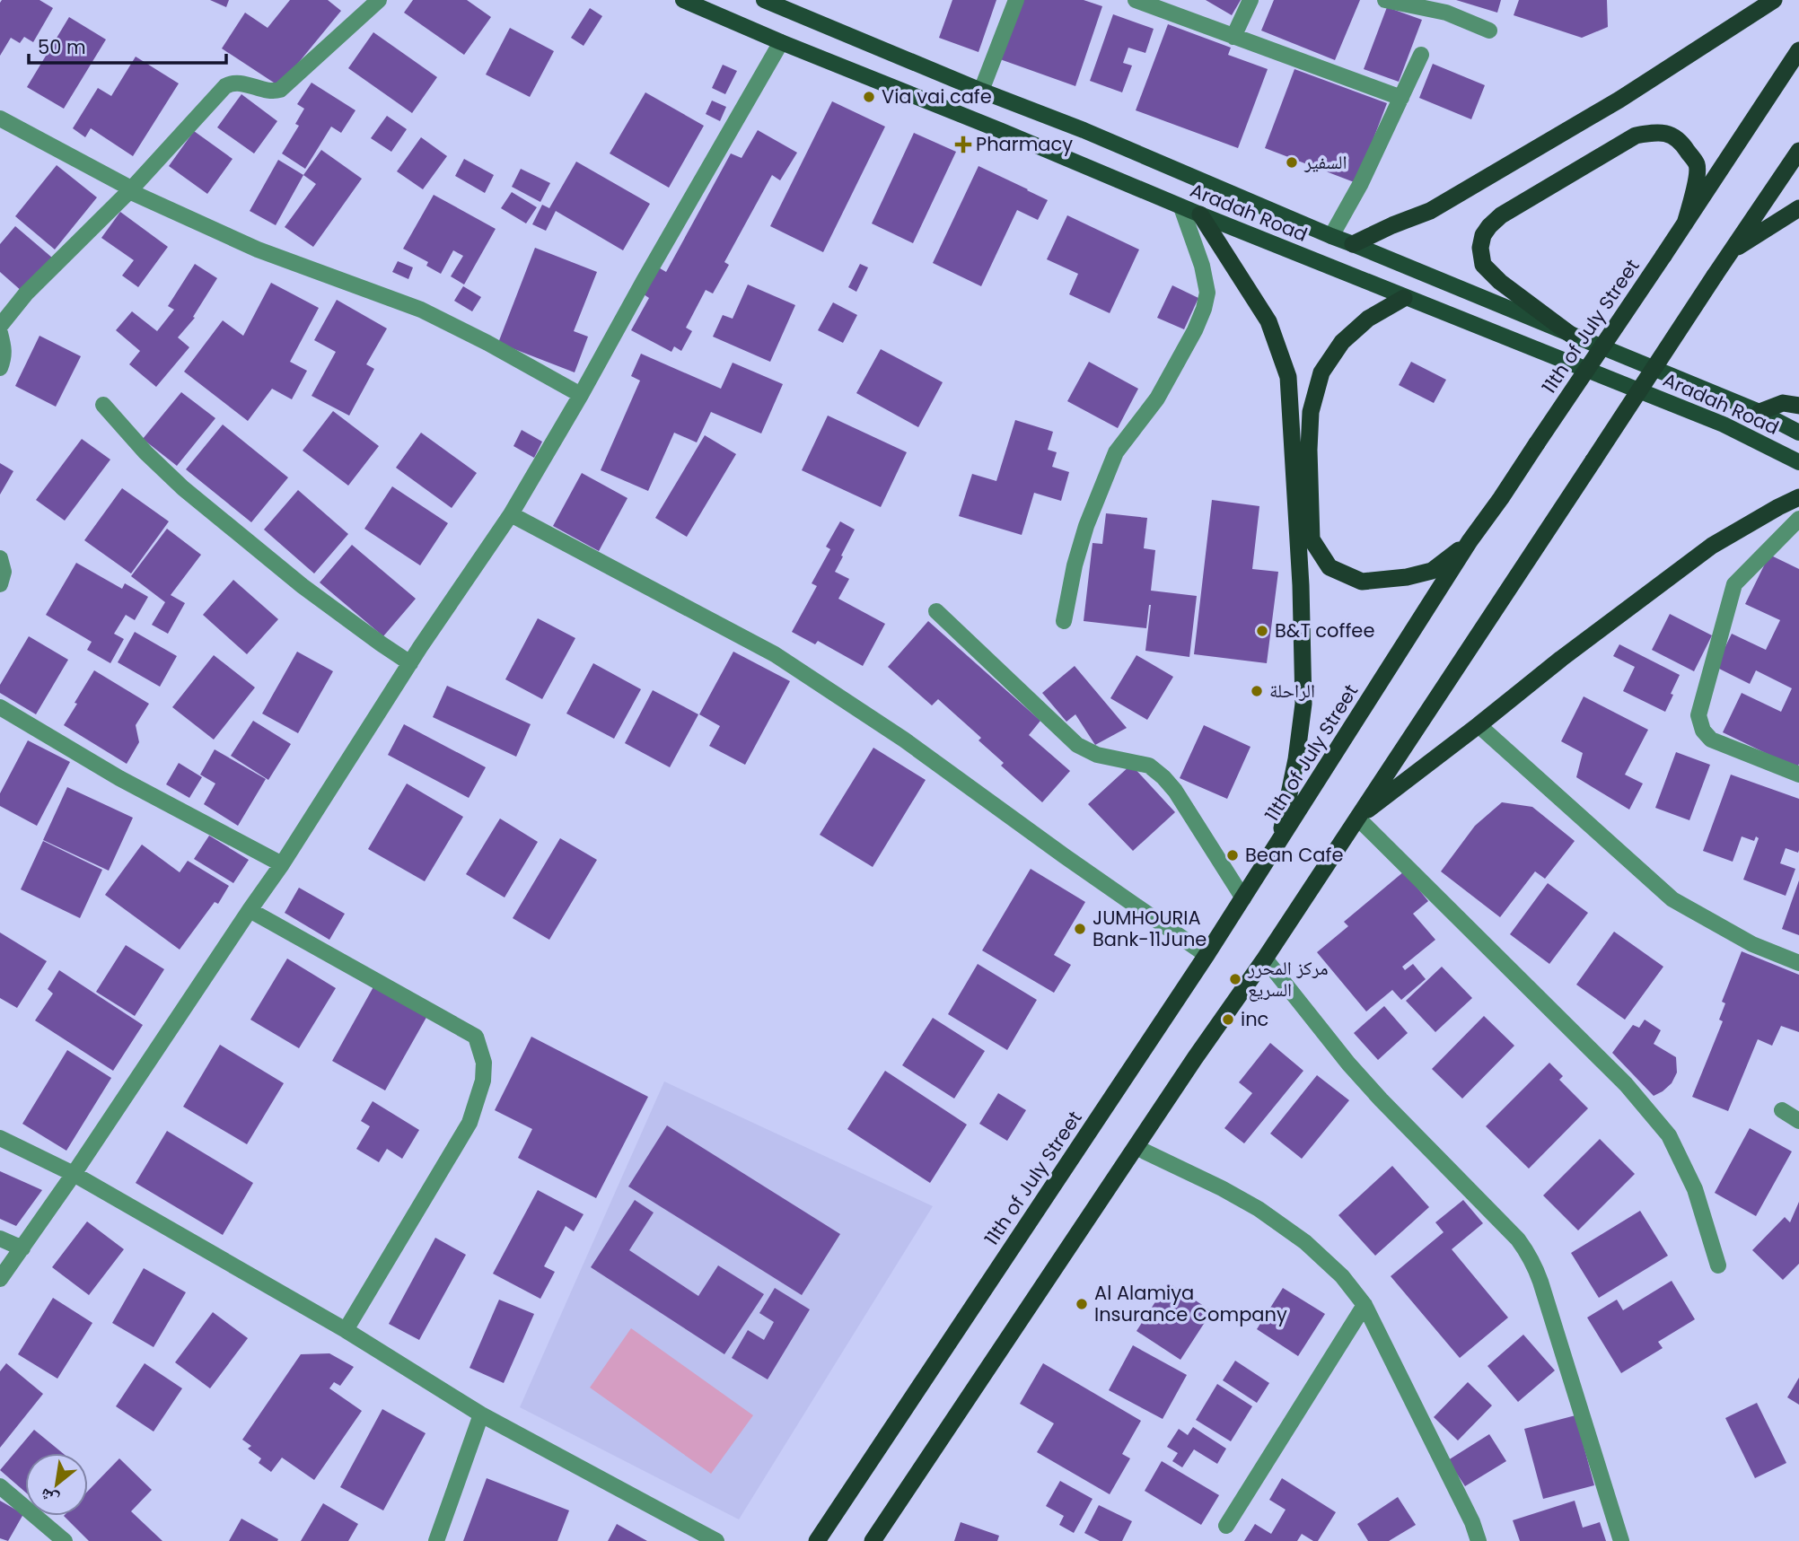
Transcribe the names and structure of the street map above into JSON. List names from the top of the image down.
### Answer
{
  "streets": {
    "highway": ["11th of July Street"],
    "main road": ["Aradah Road"]
  },
  "places": {
    "other": [
      "Via vai cafe",
      "السفير",
      "B&T coffee",
      "الراحلة",
      "Bean Cafe",
      "JUMHOURIA Bank-11June",
      "مركز المحرر السريع",
      "inc",
      "Al Alamiya Insurance Company"
    ],
    "health": ["Pharmacy"]
  },
  "scale_bar": "50 m",
  "north": "bottom left"
}
